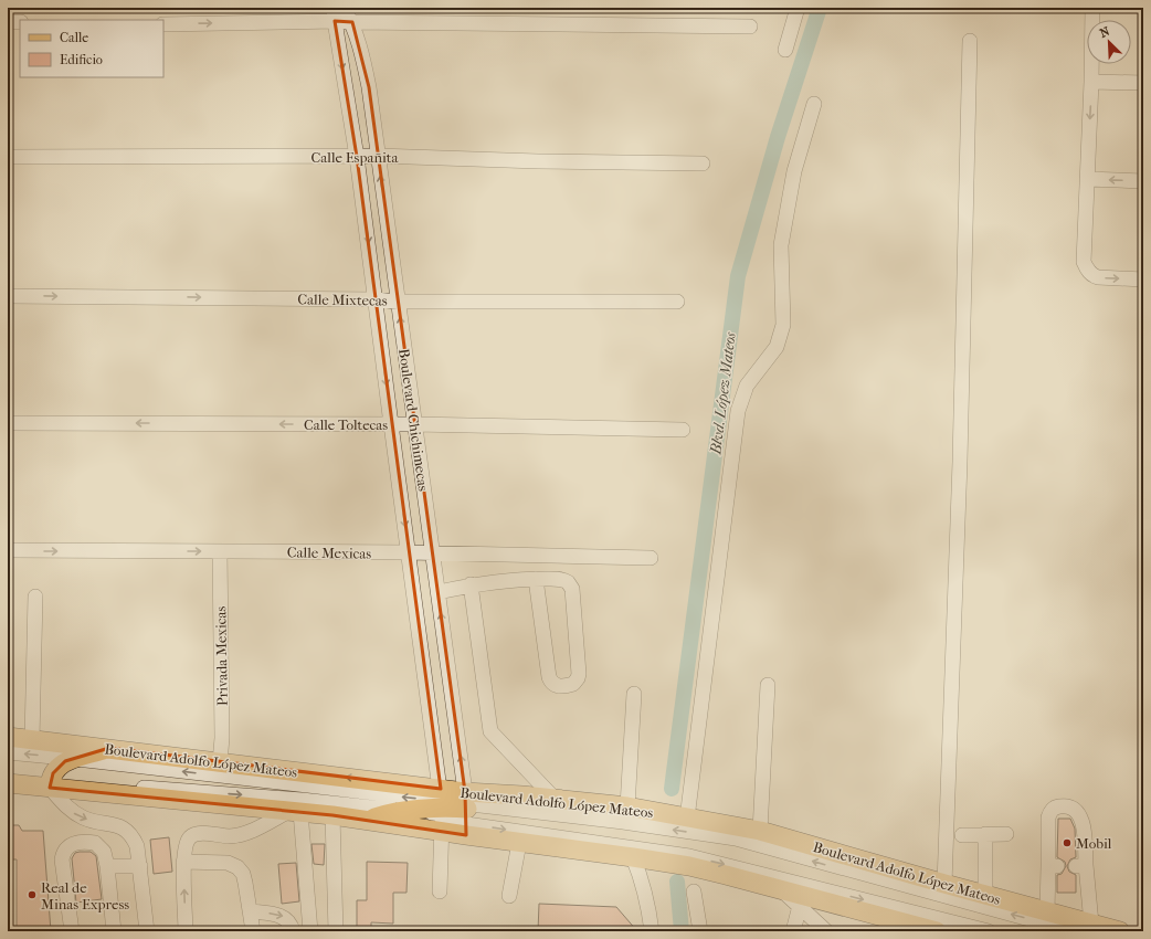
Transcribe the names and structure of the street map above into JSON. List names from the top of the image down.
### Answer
{
  "streets": {
    "main road": ["Boulevard Adolfo López Mateos"],
    "street": [
      "Calle Españita",
      "Calle Mixtecas",
      "Boulevard Chichimecas",
      "Calle Toltecas",
      "Calle Mexicas",
      "Privada Mexicas"
    ]
  },
  "crossings": [
    ["Calle Españita", "Boulevard Chichimecas"],
    ["Calle Mixtecas", "Boulevard Chichimecas"],
    ["Boulevard Chichimecas", "Calle Toltecas"],
    ["Boulevard Chichimecas", "Calle Mexicas"],
    ["Boulevard Chichimecas", "Boulevard Adolfo López Mateos"],
    ["Calle Mexicas", "Privada Mexicas"],
    ["Privada Mexicas", "Boulevard Adolfo López Mateos"]
  ],
  "one_way": ["Calle Mixtecas", "Calle Toltecas"],
  "water": ["Blvd. López Mateos"],
  "places": ["Mobil", "Real de Minas Express"],
  "legend": ["Calle", "Edificio"],
  "north": "top left"
}
